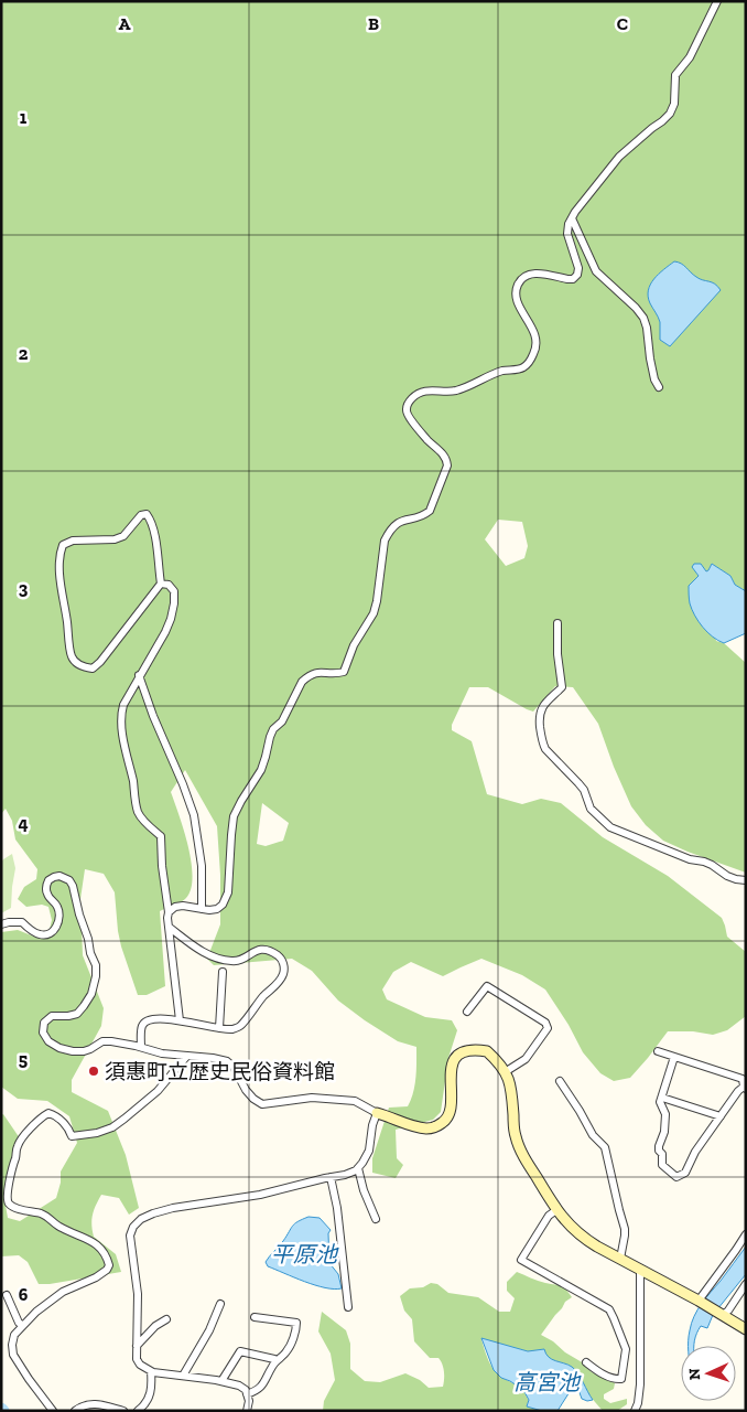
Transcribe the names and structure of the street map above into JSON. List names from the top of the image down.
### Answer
{
  "water": ["平原池", "高宮池"],
  "places": ["須惠町立歴史民俗資料館"],
  "north": "left",
  "grid": {
    "columns": ["A", "B", "C"],
    "rows": [
      "1",
      "2",
      "3",
      "4",
      "5",
      "6"
    ]
  }
}
